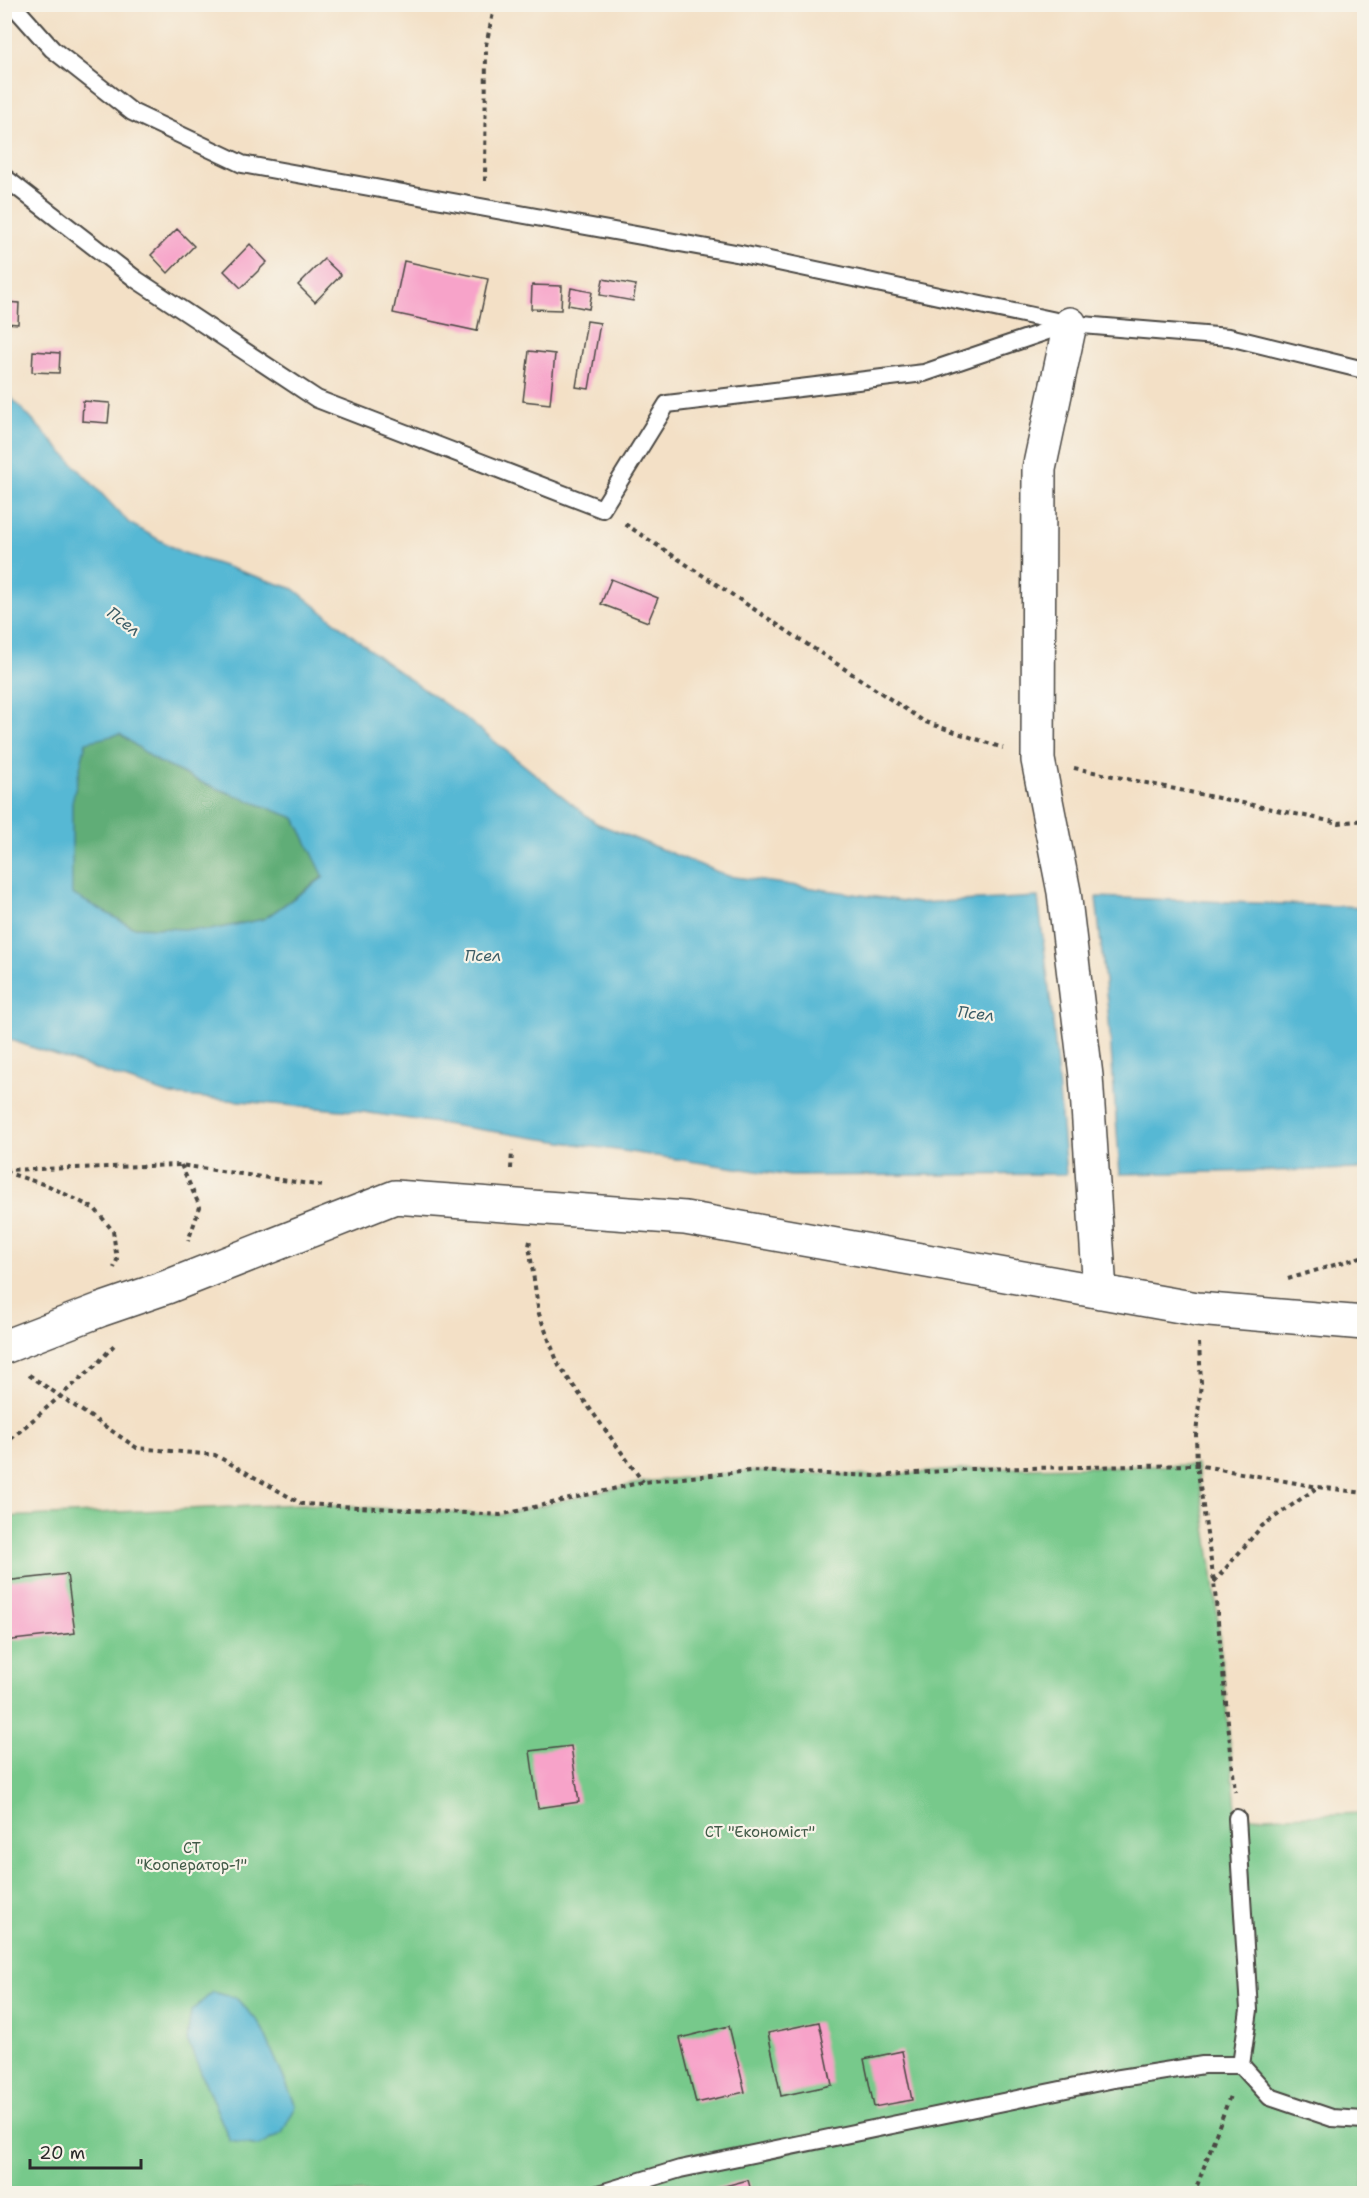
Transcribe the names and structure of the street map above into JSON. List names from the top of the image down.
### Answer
{
  "water": ["Псел"],
  "parks": ["СТ \"Економіст\"", "СТ \"Кооператор-1\""],
  "scale_bar": "20 m"
}
